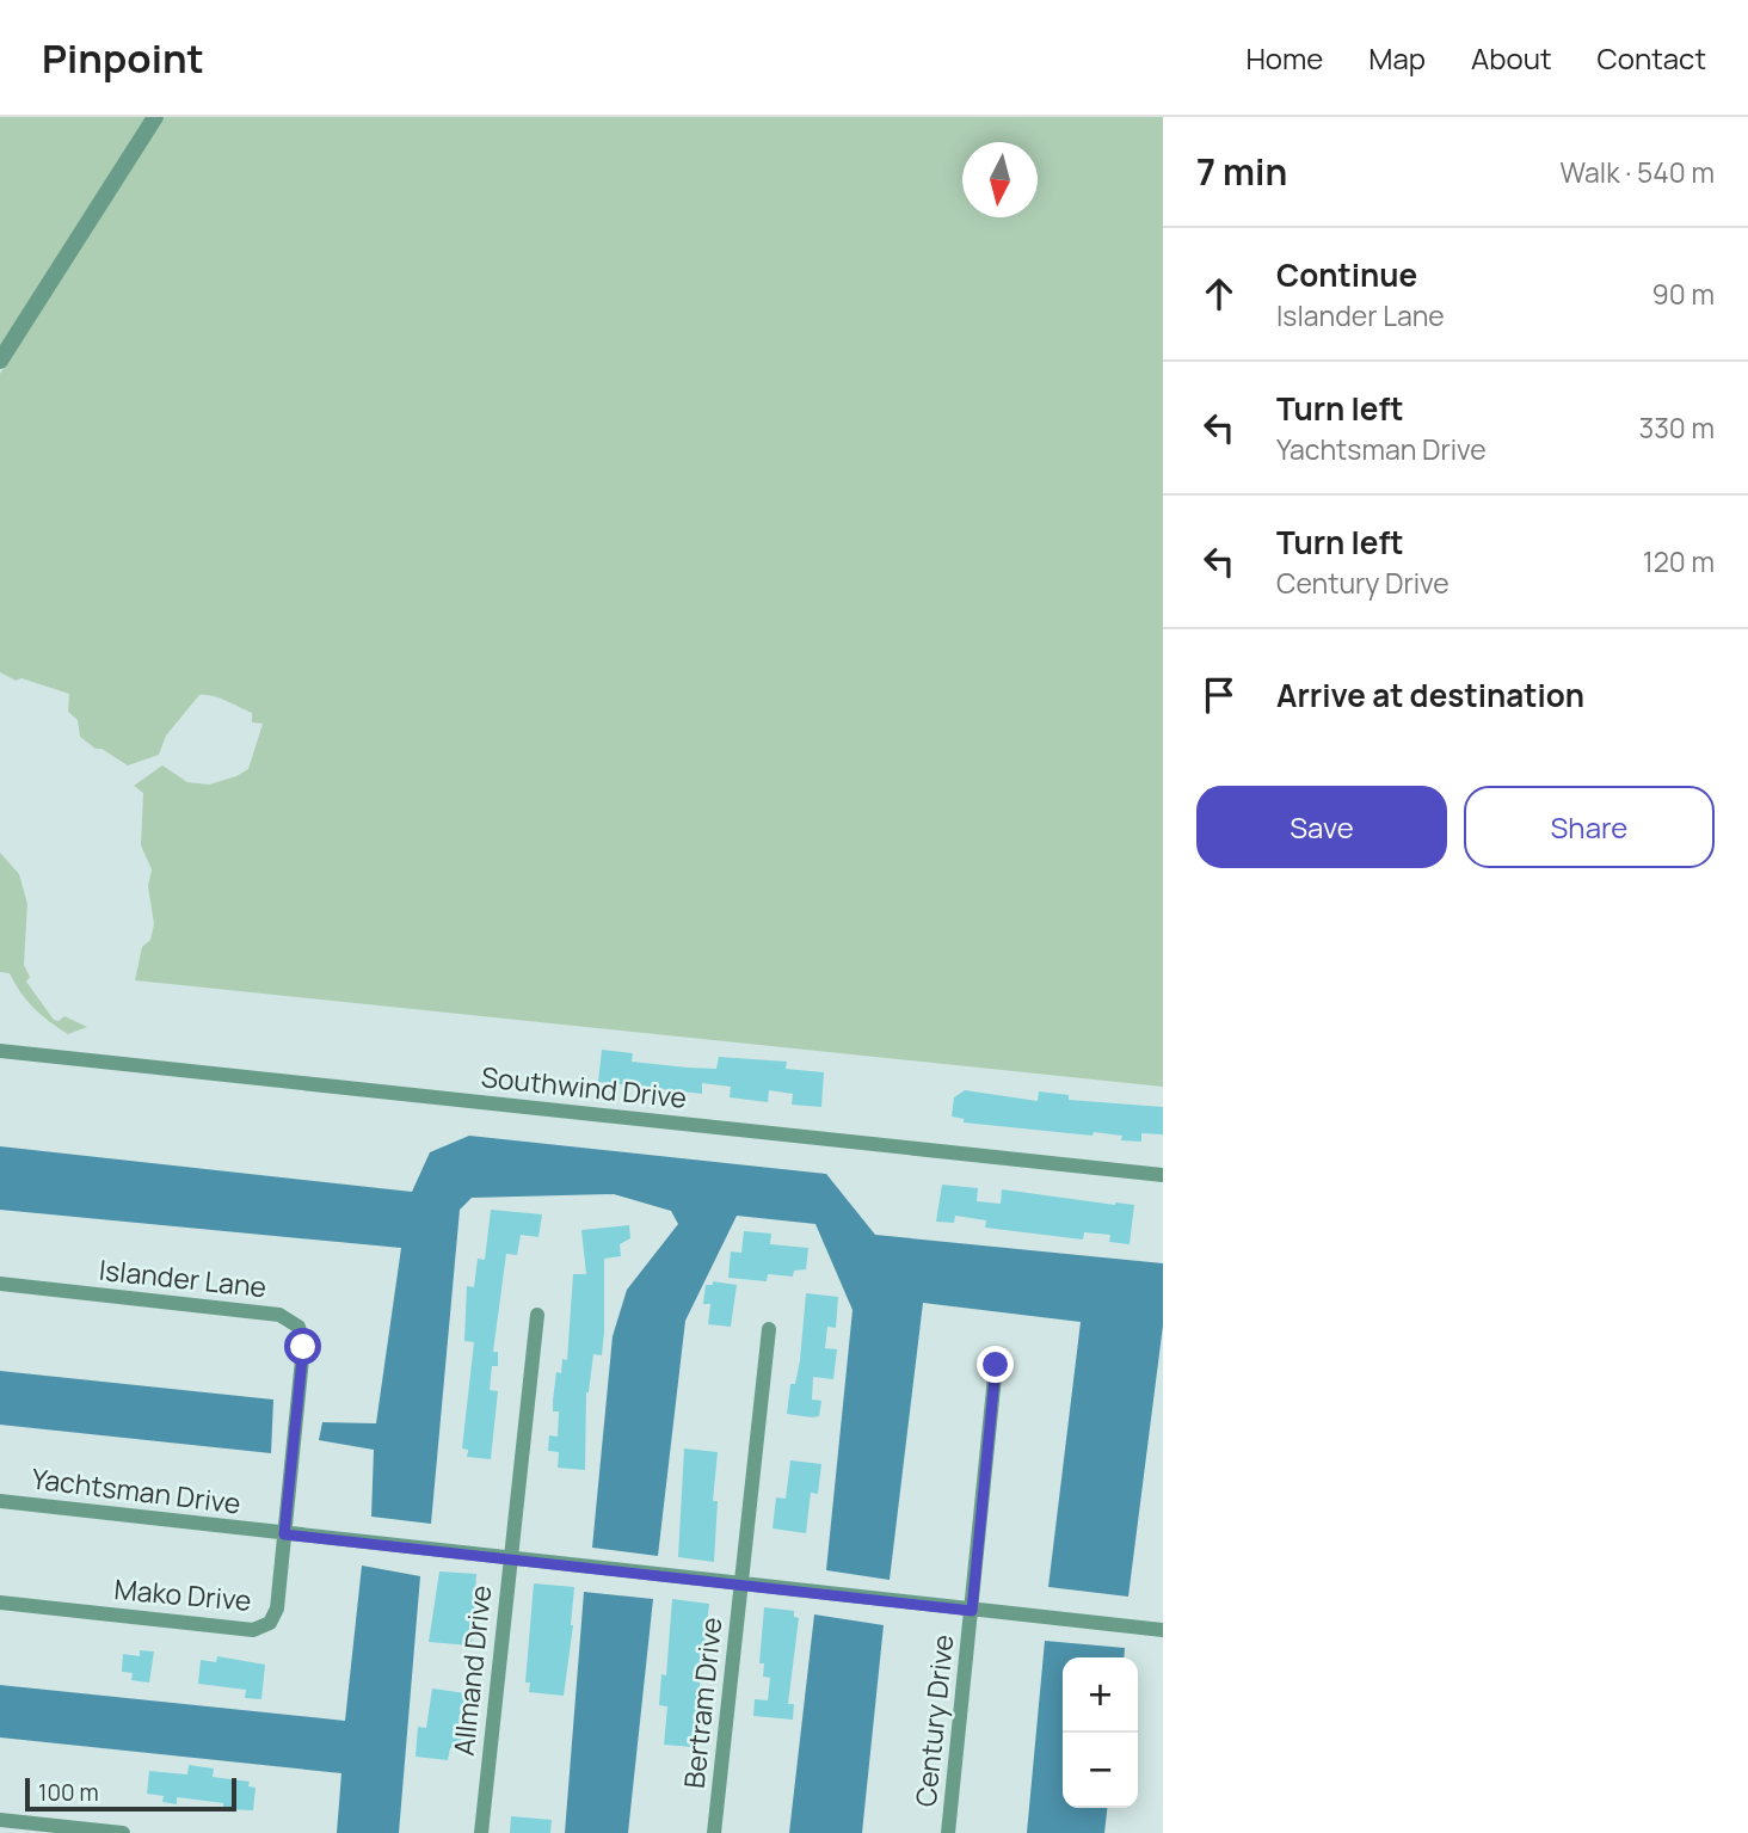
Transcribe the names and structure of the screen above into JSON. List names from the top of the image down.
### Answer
{
  "streets": {
    "street": [
      "Southwind Drive",
      "Islander Lane",
      "Yachtsman Drive",
      "Mako Drive",
      "Allmand Drive",
      "Bertram Drive",
      "Century Drive"
    ]
  },
  "crossings": [
    ["Islander Lane", "Yachtsman Drive"],
    ["Islander Lane", "Mako Drive"],
    ["Yachtsman Drive", "Mako Drive"],
    ["Yachtsman Drive", "Allmand Drive"],
    ["Yachtsman Drive", "Bertram Drive"],
    ["Yachtsman Drive", "Century Drive"]
  ],
  "scale_bar": "100 m",
  "north": "bottom",
  "page": {
    "header": "Pinpoint",
    "nav": [
      "Home",
      "Map",
      "About",
      "Contact"
    ],
    "heading": ["7 min", "Walk · 540 m"],
    "list": [
      ["Continue", "Islander Lane", "90 m"],
      ["Turn left", "Yachtsman Drive", "330 m"],
      ["Turn left", "Century Drive", "120 m"],
      "Arrive at destination"
    ],
    "buttons": ["Save", "Share"],
    "map_buttons": ["+", "−"],
    "scale": "100 m"
  }
}
